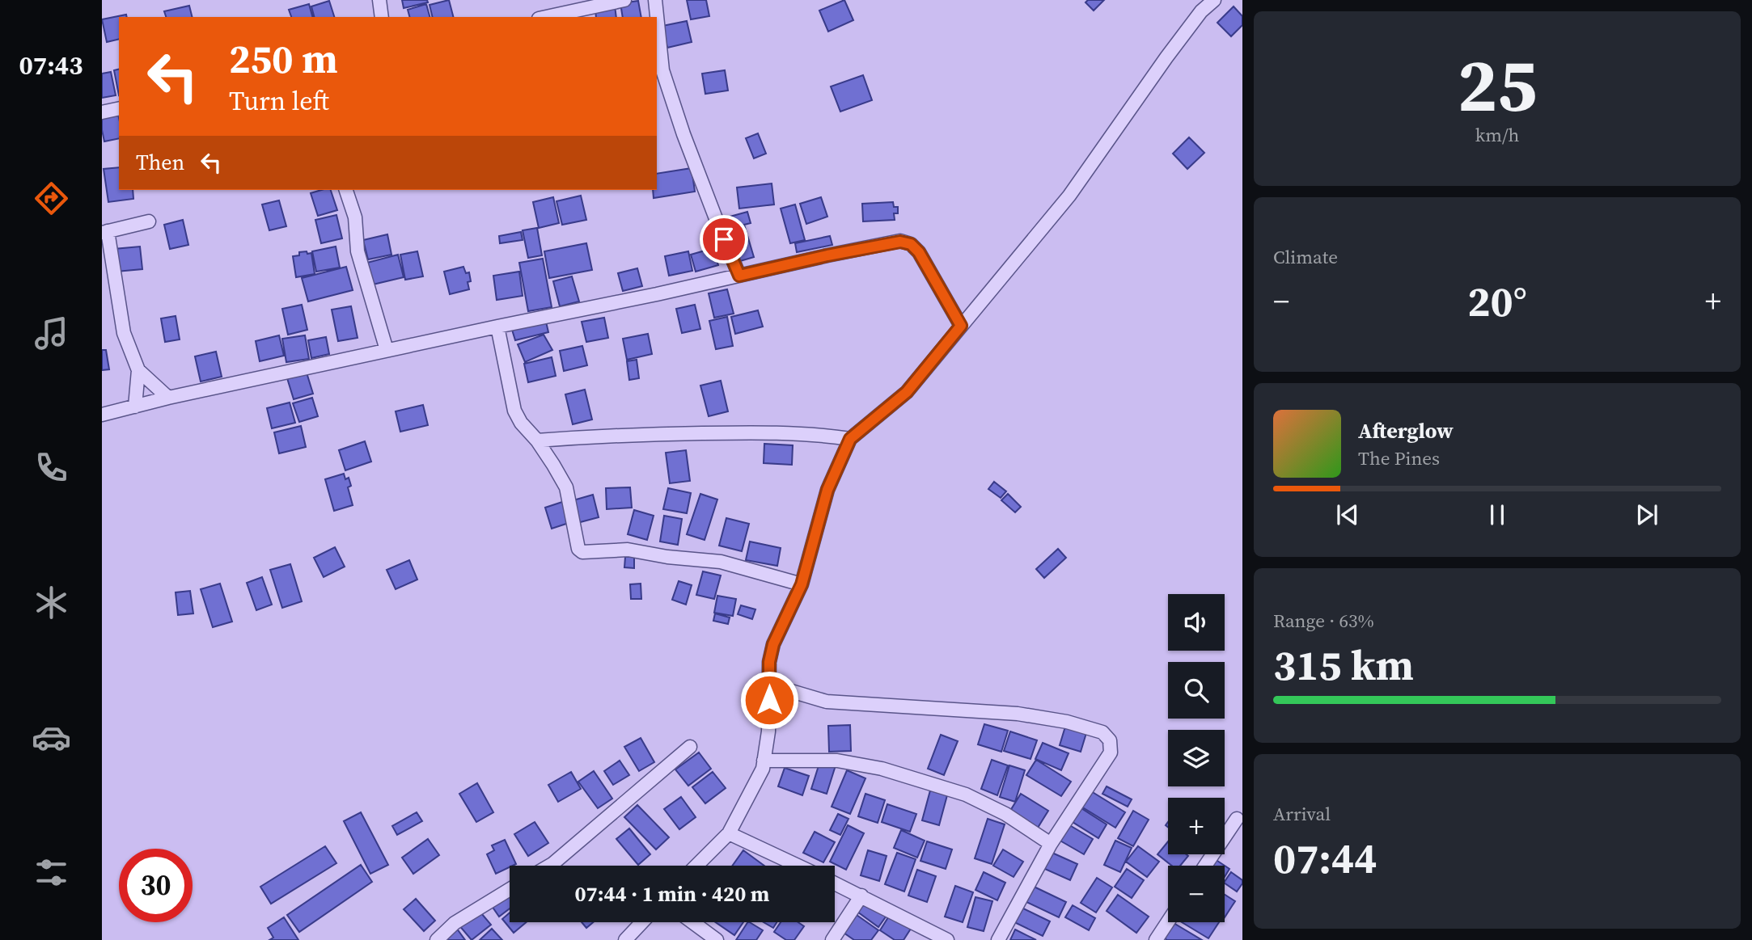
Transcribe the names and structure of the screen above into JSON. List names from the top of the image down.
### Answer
{
  "page": {
    "tabs": "07:43",
    "tile": [
      ["25", "km/h"],
      "Climate",
      ["Range · 63%", "315 km"],
      ["Arrival", "07:44"]
    ],
    "turn": ["250 m", "Turn left"],
    "then": "Then",
    "heat": ["−", "20°", "+"],
    "song": ["Afterglow", "The Pines"],
    "map_buttons": ["+", "−"],
    "limit": "30",
    "trip": "07:44 · 1 min · 420 m"
  }
}
